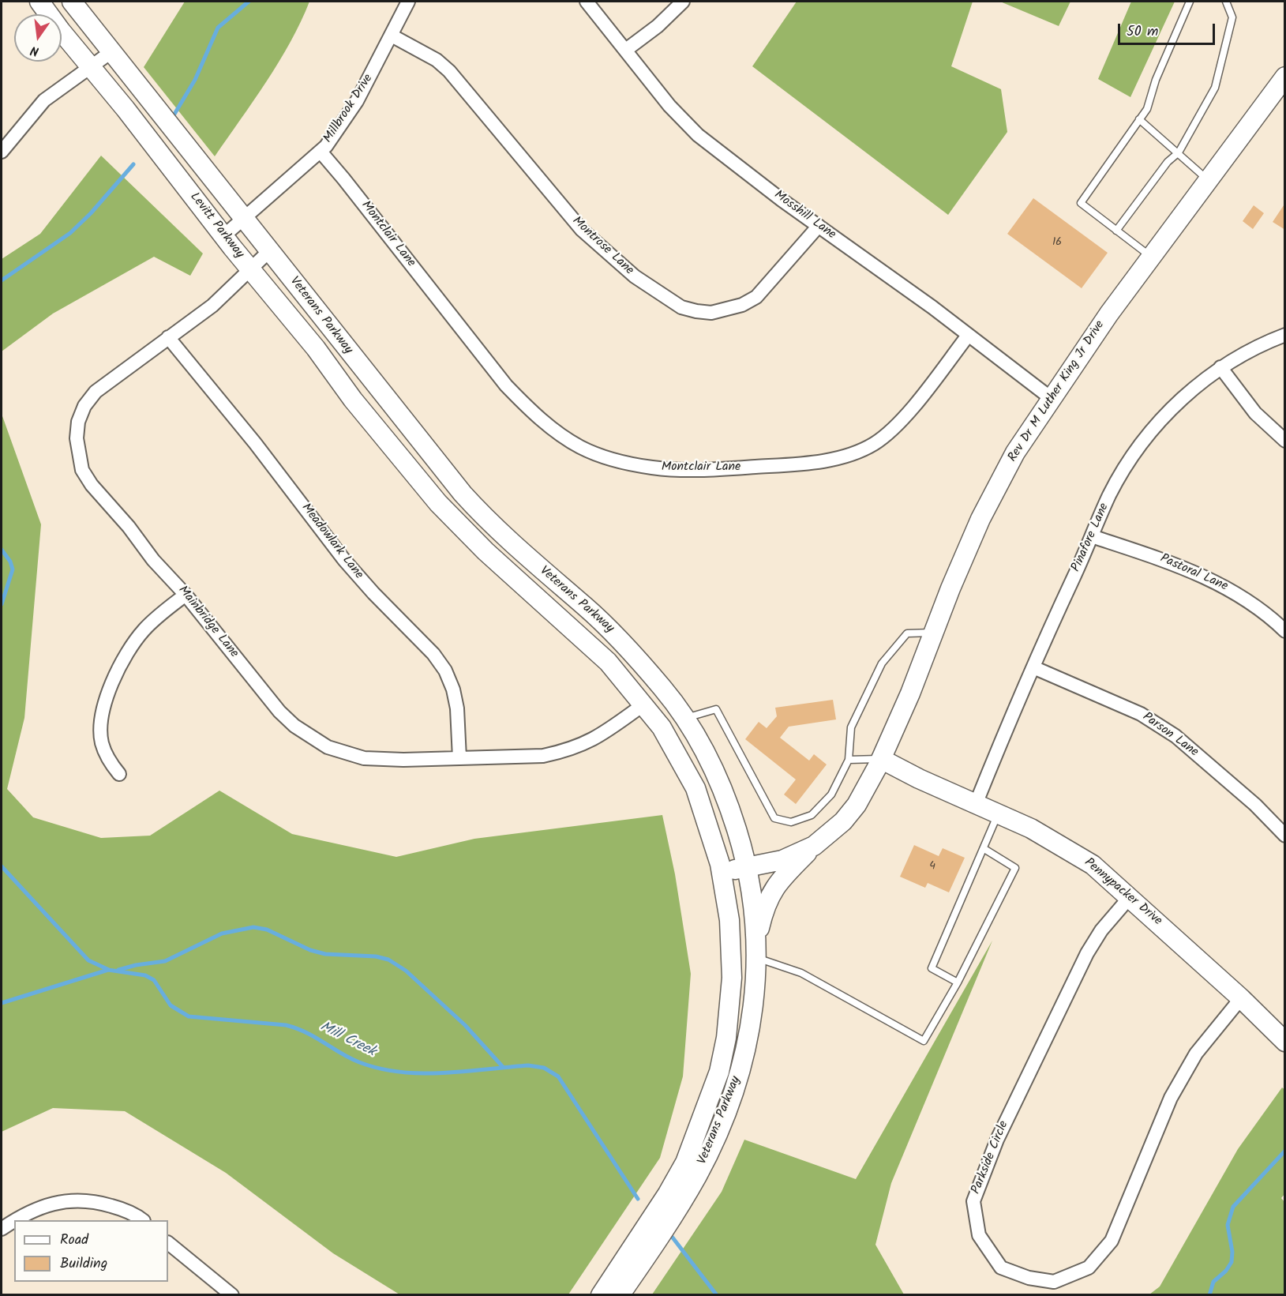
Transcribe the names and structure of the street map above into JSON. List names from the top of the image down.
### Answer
{
  "streets": {
    "main road": [
      "Levitt Parkway",
      "Veterans Parkway",
      "Rev Dr M Luther King Jr Drive",
      "Pennypacker Drive"
    ],
    "street": [
      "Millbrook Drive",
      "Mosshill Lane",
      "Montclair Lane",
      "Montrose Lane",
      "Pinafore Lane",
      "Meadowlark Lane",
      "Pastoral Lane",
      "Mainbridge Lane",
      "Parson Lane",
      "Parkside Circle"
    ]
  },
  "crossings": [
    ["Millbrook Drive", "Levitt Parkway"],
    ["Millbrook Drive", "Montclair Lane"],
    ["Millbrook Drive", "Montrose Lane"],
    ["Millbrook Drive", "Veterans Parkway"],
    ["Mosshill Lane", "Montclair Lane"],
    ["Mosshill Lane", "Montrose Lane"],
    ["Mosshill Lane", "Rev Dr M Luther King Jr Drive"],
    ["Levitt Parkway", "Veterans Parkway"],
    ["Levitt Parkway", "Mainbridge Lane"],
    ["Veterans Parkway", "Rev Dr M Luther King Jr Drive"],
    ["Veterans Parkway", "Mainbridge Lane"],
    ["Rev Dr M Luther King Jr Drive", "Pennypacker Drive"],
    ["Pinafore Lane", "Pastoral Lane"],
    ["Pinafore Lane", "Parson Lane"],
    ["Pinafore Lane", "Pennypacker Drive"],
    ["Meadowlark Lane", "Mainbridge Lane"],
    ["Pennypacker Drive", "Parkside Circle"]
  ],
  "water": ["Mill Creek"],
  "house_numbers": ["16", "4"],
  "legend": ["Road", "Building"],
  "scale_bar": "50 m",
  "north": "bottom"
}
